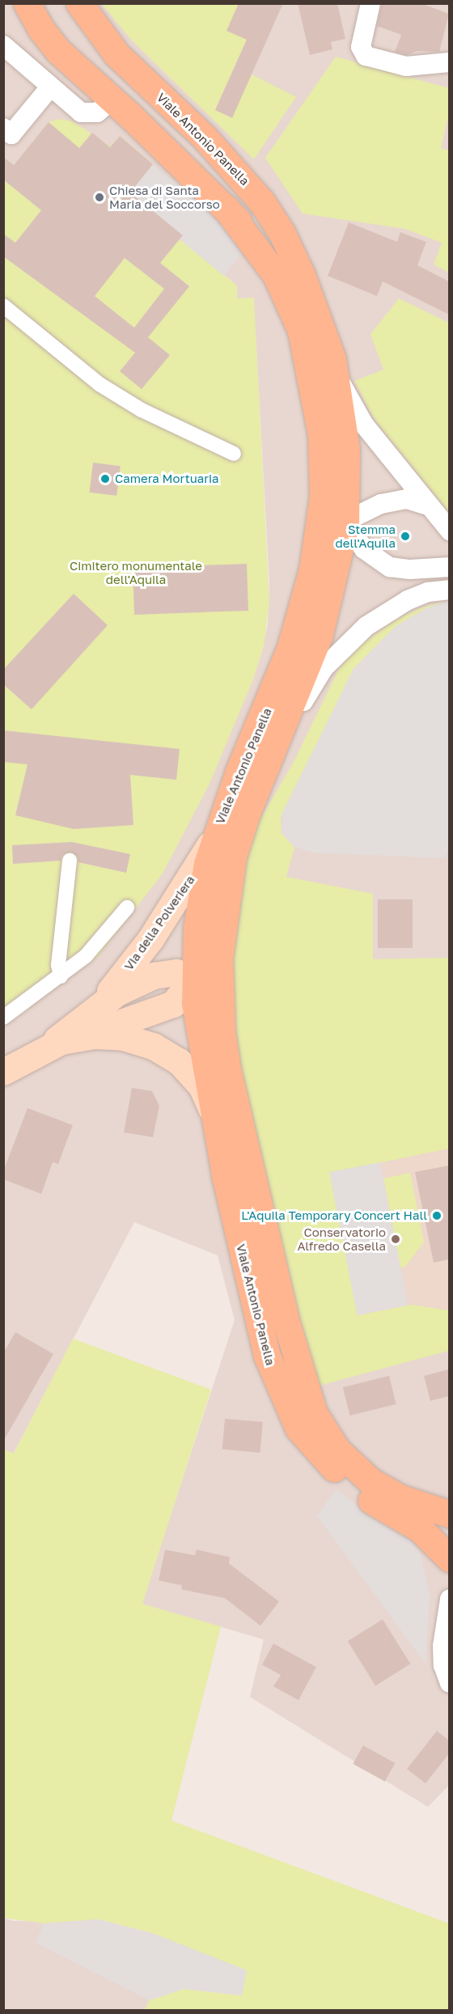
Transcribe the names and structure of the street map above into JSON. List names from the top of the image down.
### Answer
{
  "streets": {
    "main road": ["Viale Antonio Panella", "Via della Polveriera"]
  },
  "crossings": [
    ["Viale Antonio Panella", "Via della Polveriera"]
  ],
  "parks": ["Cimitero monumentale dell'Aquila"],
  "places": [
    "Chiesa di Santa Maria del Soccorso",
    "Camera Mortuaria",
    "Stemma dell'Aquila",
    "L'Aquila Temporary Concert Hall",
    "Conservatorio Alfredo Casella"
  ]
}
